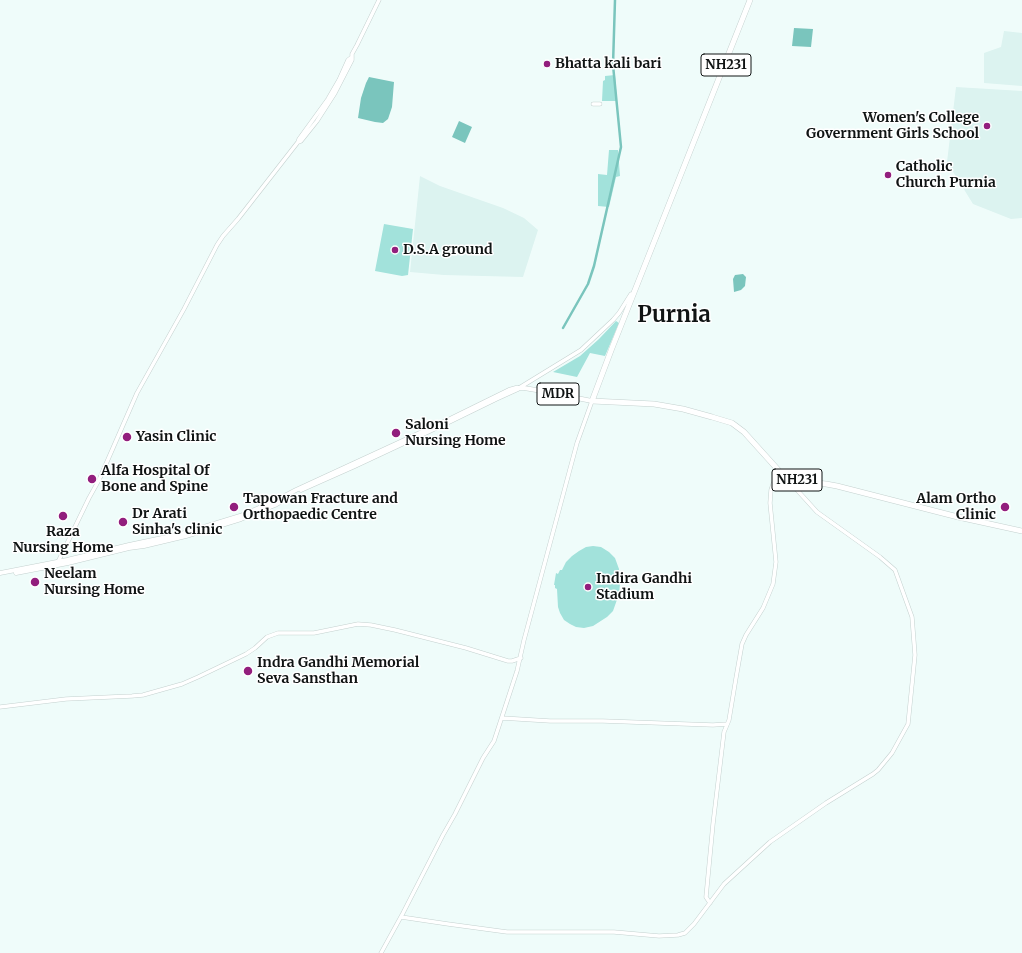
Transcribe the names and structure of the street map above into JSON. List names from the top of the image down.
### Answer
{
  "streets": {
    "highway": ["NH231"],
    "main road": ["MDR"]
  },
  "crossings": [
    ["NH231", "MDR"]
  ],
  "districts": ["Purnia"],
  "places": [
    "Bhatta kali bari",
    "Women's College Government Girls School",
    "Catholic Church Purnia",
    "D.S.A ground",
    "Saloni Nursing Home",
    "Yasin Clinic",
    "Alfa Hospital Of Bone and Spine",
    "Tapowan Fracture and Orthopaedic Centre",
    "Alam Ortho Clinic",
    "Raza Nursing Home",
    "Dr Arati Sinha's clinic",
    "Neelam Nursing Home",
    "Indira Gandhi Stadium",
    "Indra Gandhi Memorial Seva Sansthan"
  ]
}
